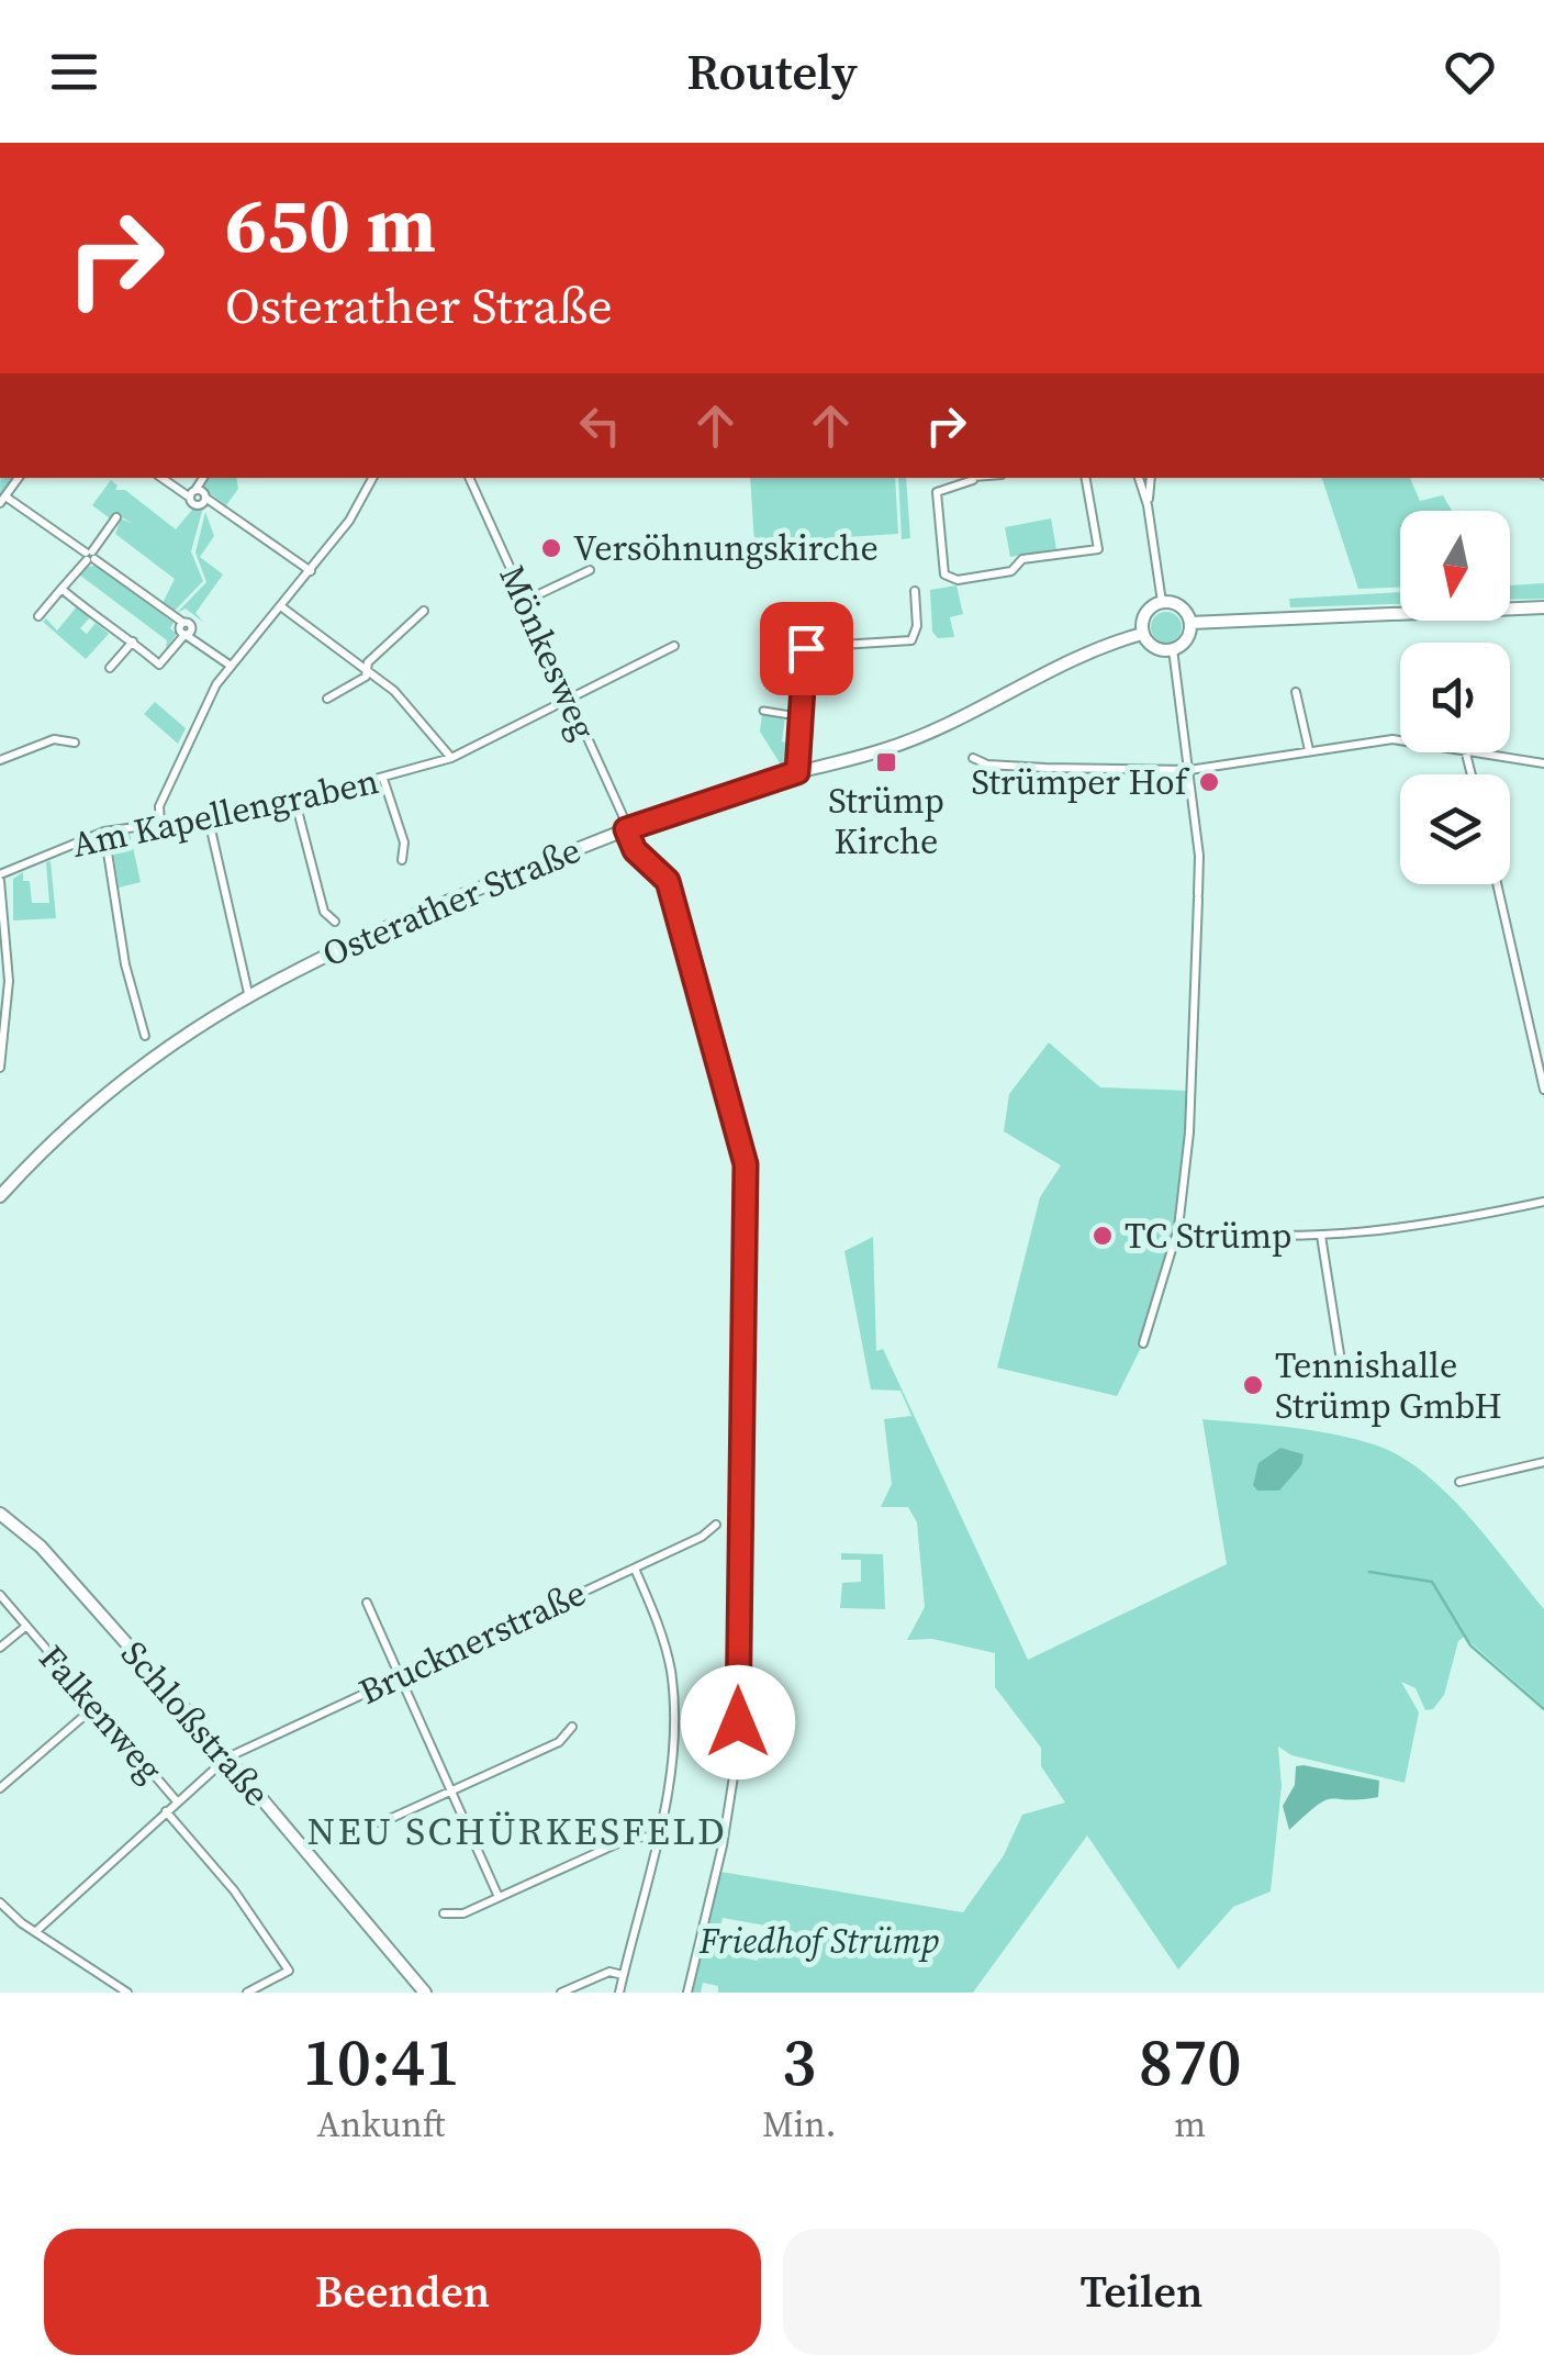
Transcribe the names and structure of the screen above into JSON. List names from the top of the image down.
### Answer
{
  "streets": {
    "main road": ["Osterather Straße", "Schloßstraße"],
    "street": [
      "Mönkesweg",
      "Am Kapellengraben",
      "Brucknerstraße",
      "Falkenweg"
    ]
  },
  "crossings": [
    ["Mönkesweg", "Am Kapellengraben"],
    ["Mönkesweg", "Osterather Straße"],
    ["Brucknerstraße", "Falkenweg"],
    ["Brucknerstraße", "Schloßstraße"]
  ],
  "districts": ["NEU SCHÜRKESFELD"],
  "parks": ["Friedhof Strümp"],
  "places": {
    "other": [
      "Versöhnungskirche",
      "Strümper Hof",
      "TC Strümp",
      "Tennishalle Strümp GmbH"
    ],
    "transit": ["Strümp Kirche"]
  },
  "north": "bottom",
  "page": {
    "header": "Routely",
    "turn": ["650 m", "Osterather Straße"],
    "eta": [
      "10:41",
      "Ankunft",
      "3",
      "Min.",
      "870",
      "m"
    ],
    "buttons": ["Beenden", "Teilen"]
  }
}
